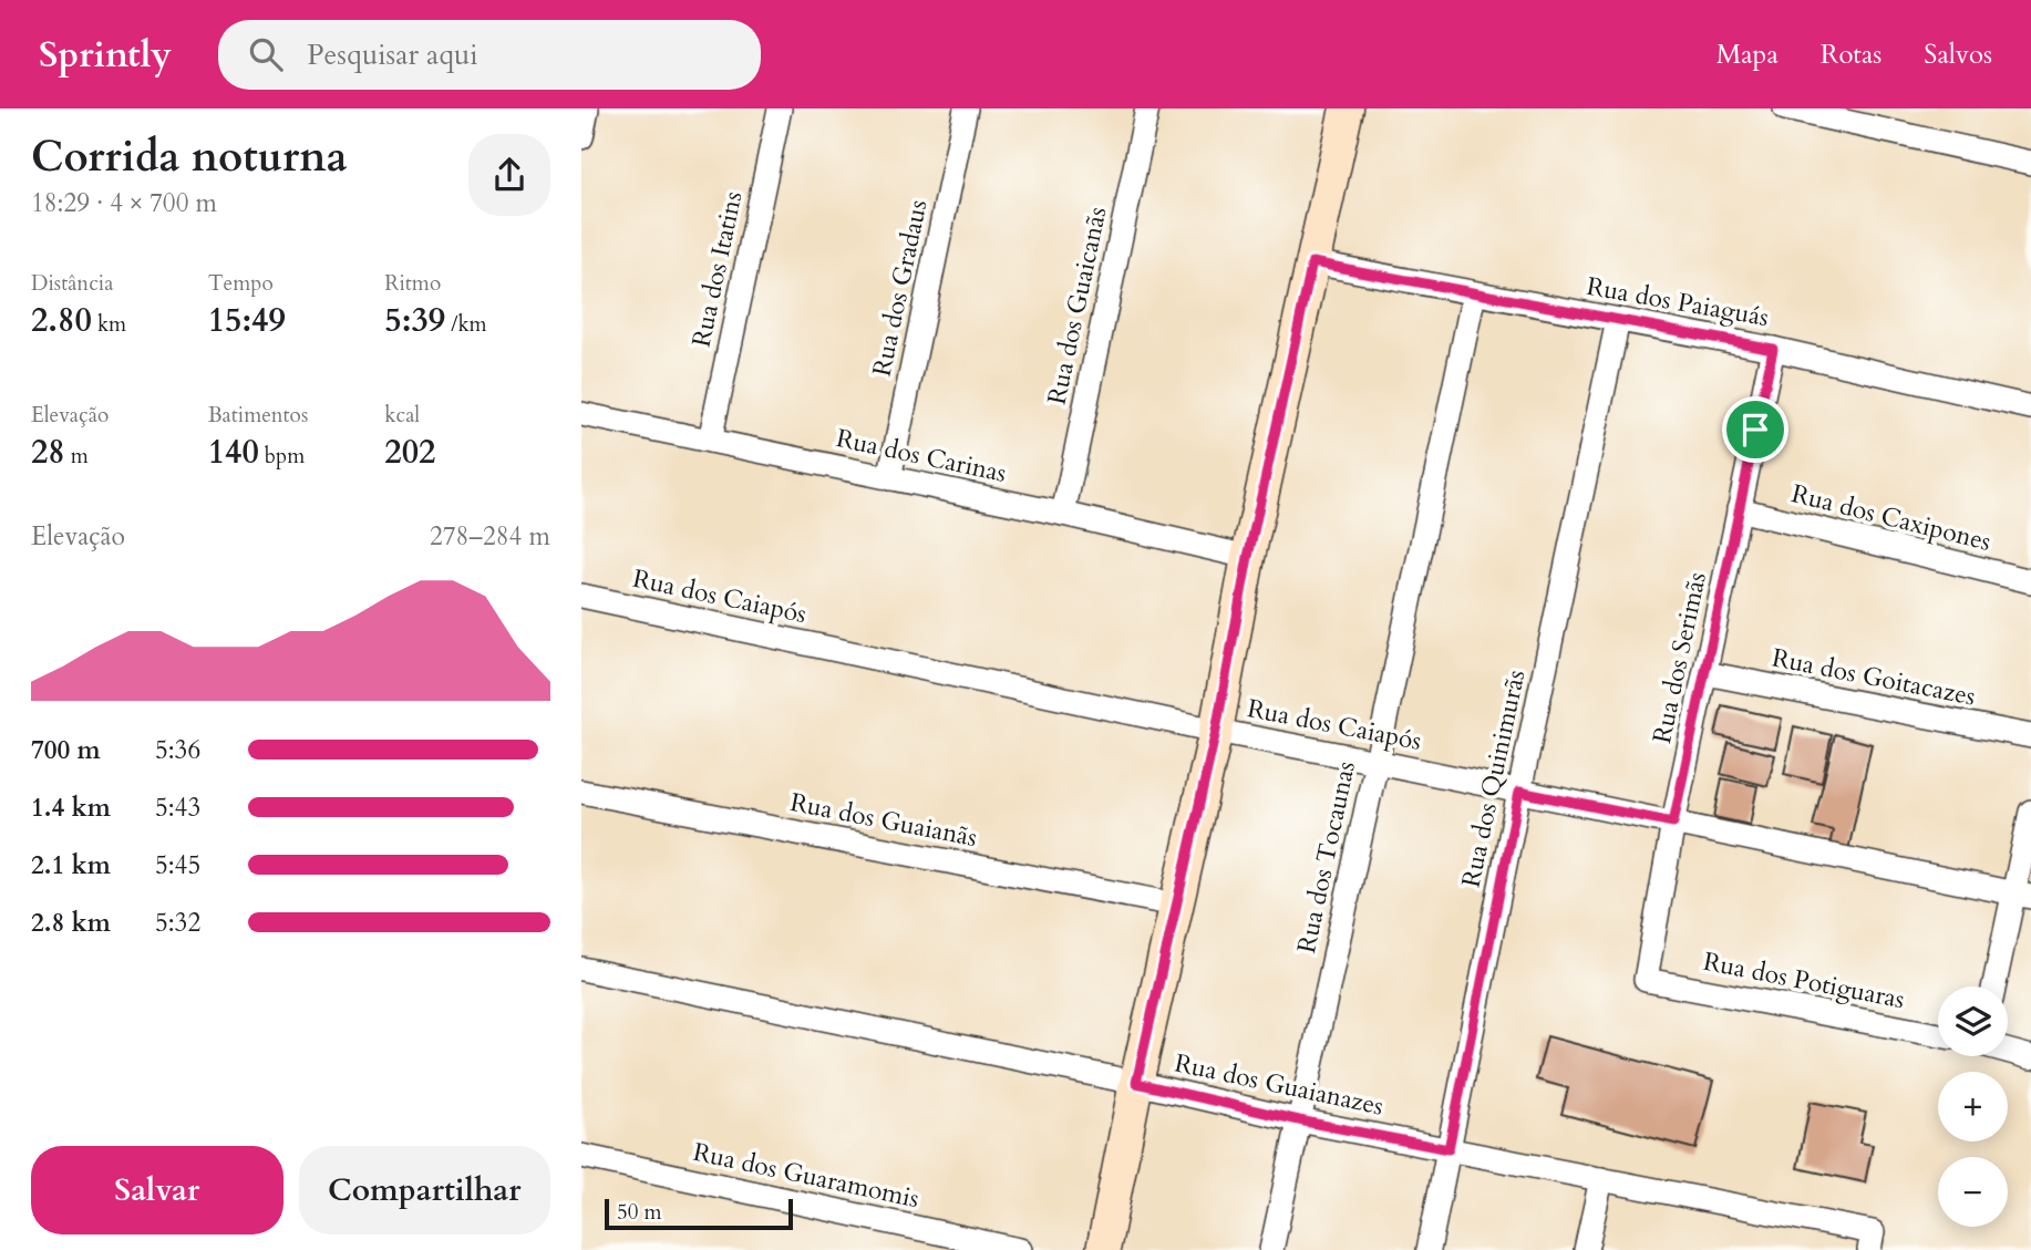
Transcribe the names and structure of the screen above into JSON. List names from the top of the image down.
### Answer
{
  "streets": {
    "street": [
      "Rua dos Itatins",
      "Rua dos Gradaus",
      "Rua dos Paiaguás",
      "Rua dos Guaicanãs",
      "Rua dos Carinas",
      "Rua dos Caxipones",
      "Rua dos Caiapós",
      "Rua dos Serimãs",
      "Rua dos Goitacazes",
      "Rua dos Quinimurãs",
      "Rua dos Guaianãs",
      "Rua dos Tocaunas",
      "Rua dos Potiguaras",
      "Rua dos Guaianazes",
      "Rua dos Guaramomis"
    ]
  },
  "crossings": [
    ["Rua dos Itatins", "Rua dos Carinas"],
    ["Rua dos Gradaus", "Rua dos Carinas"],
    ["Rua dos Paiaguás", "Rua dos Serimãs"],
    ["Rua dos Paiaguás", "Rua dos Quinimurãs"],
    ["Rua dos Paiaguás", "Rua dos Tocaunas"],
    ["Rua dos Guaicanãs", "Rua dos Carinas"],
    ["Rua dos Caxipones", "Rua dos Serimãs"],
    ["Rua dos Caiapós", "Rua dos Serimãs"],
    ["Rua dos Caiapós", "Rua dos Quinimurãs"],
    ["Rua dos Caiapós", "Rua dos Tocaunas"],
    ["Rua dos Serimãs", "Rua dos Goitacazes"],
    ["Rua dos Serimãs", "Rua dos Potiguaras"],
    ["Rua dos Quinimurãs", "Rua dos Guaianazes"],
    ["Rua dos Tocaunas", "Rua dos Guaianazes"]
  ],
  "scale_bar": "50 m",
  "page": {
    "header": "Sprintly",
    "search": "Pesquisar aqui",
    "nav": ["Mapa", "Rotas", "Salvos"],
    "heading": ["Corrida noturna", "18:29 · 4 × 700 m"],
    "stats": [
      ["Distância", "2.80 km"],
      ["Tempo", "15:49"],
      ["Ritmo", "5:39 /km"],
      ["Elevação", "28 m"],
      ["Batimentos", "140 bpm"],
      ["kcal", "202"]
    ],
    "chart": ["Elevação", "278–284 m"],
    "list": [
      {
        "name": "700 m",
        "note": "5:36"
      },
      {
        "name": "1.4 km",
        "note": "5:43"
      },
      {
        "name": "2.1 km",
        "note": "5:45"
      },
      {
        "name": "2.8 km",
        "note": "5:32"
      }
    ],
    "map_buttons": ["+", "−"],
    "buttons": ["Salvar", "Compartilhar"],
    "scale": "50 m"
  }
}
